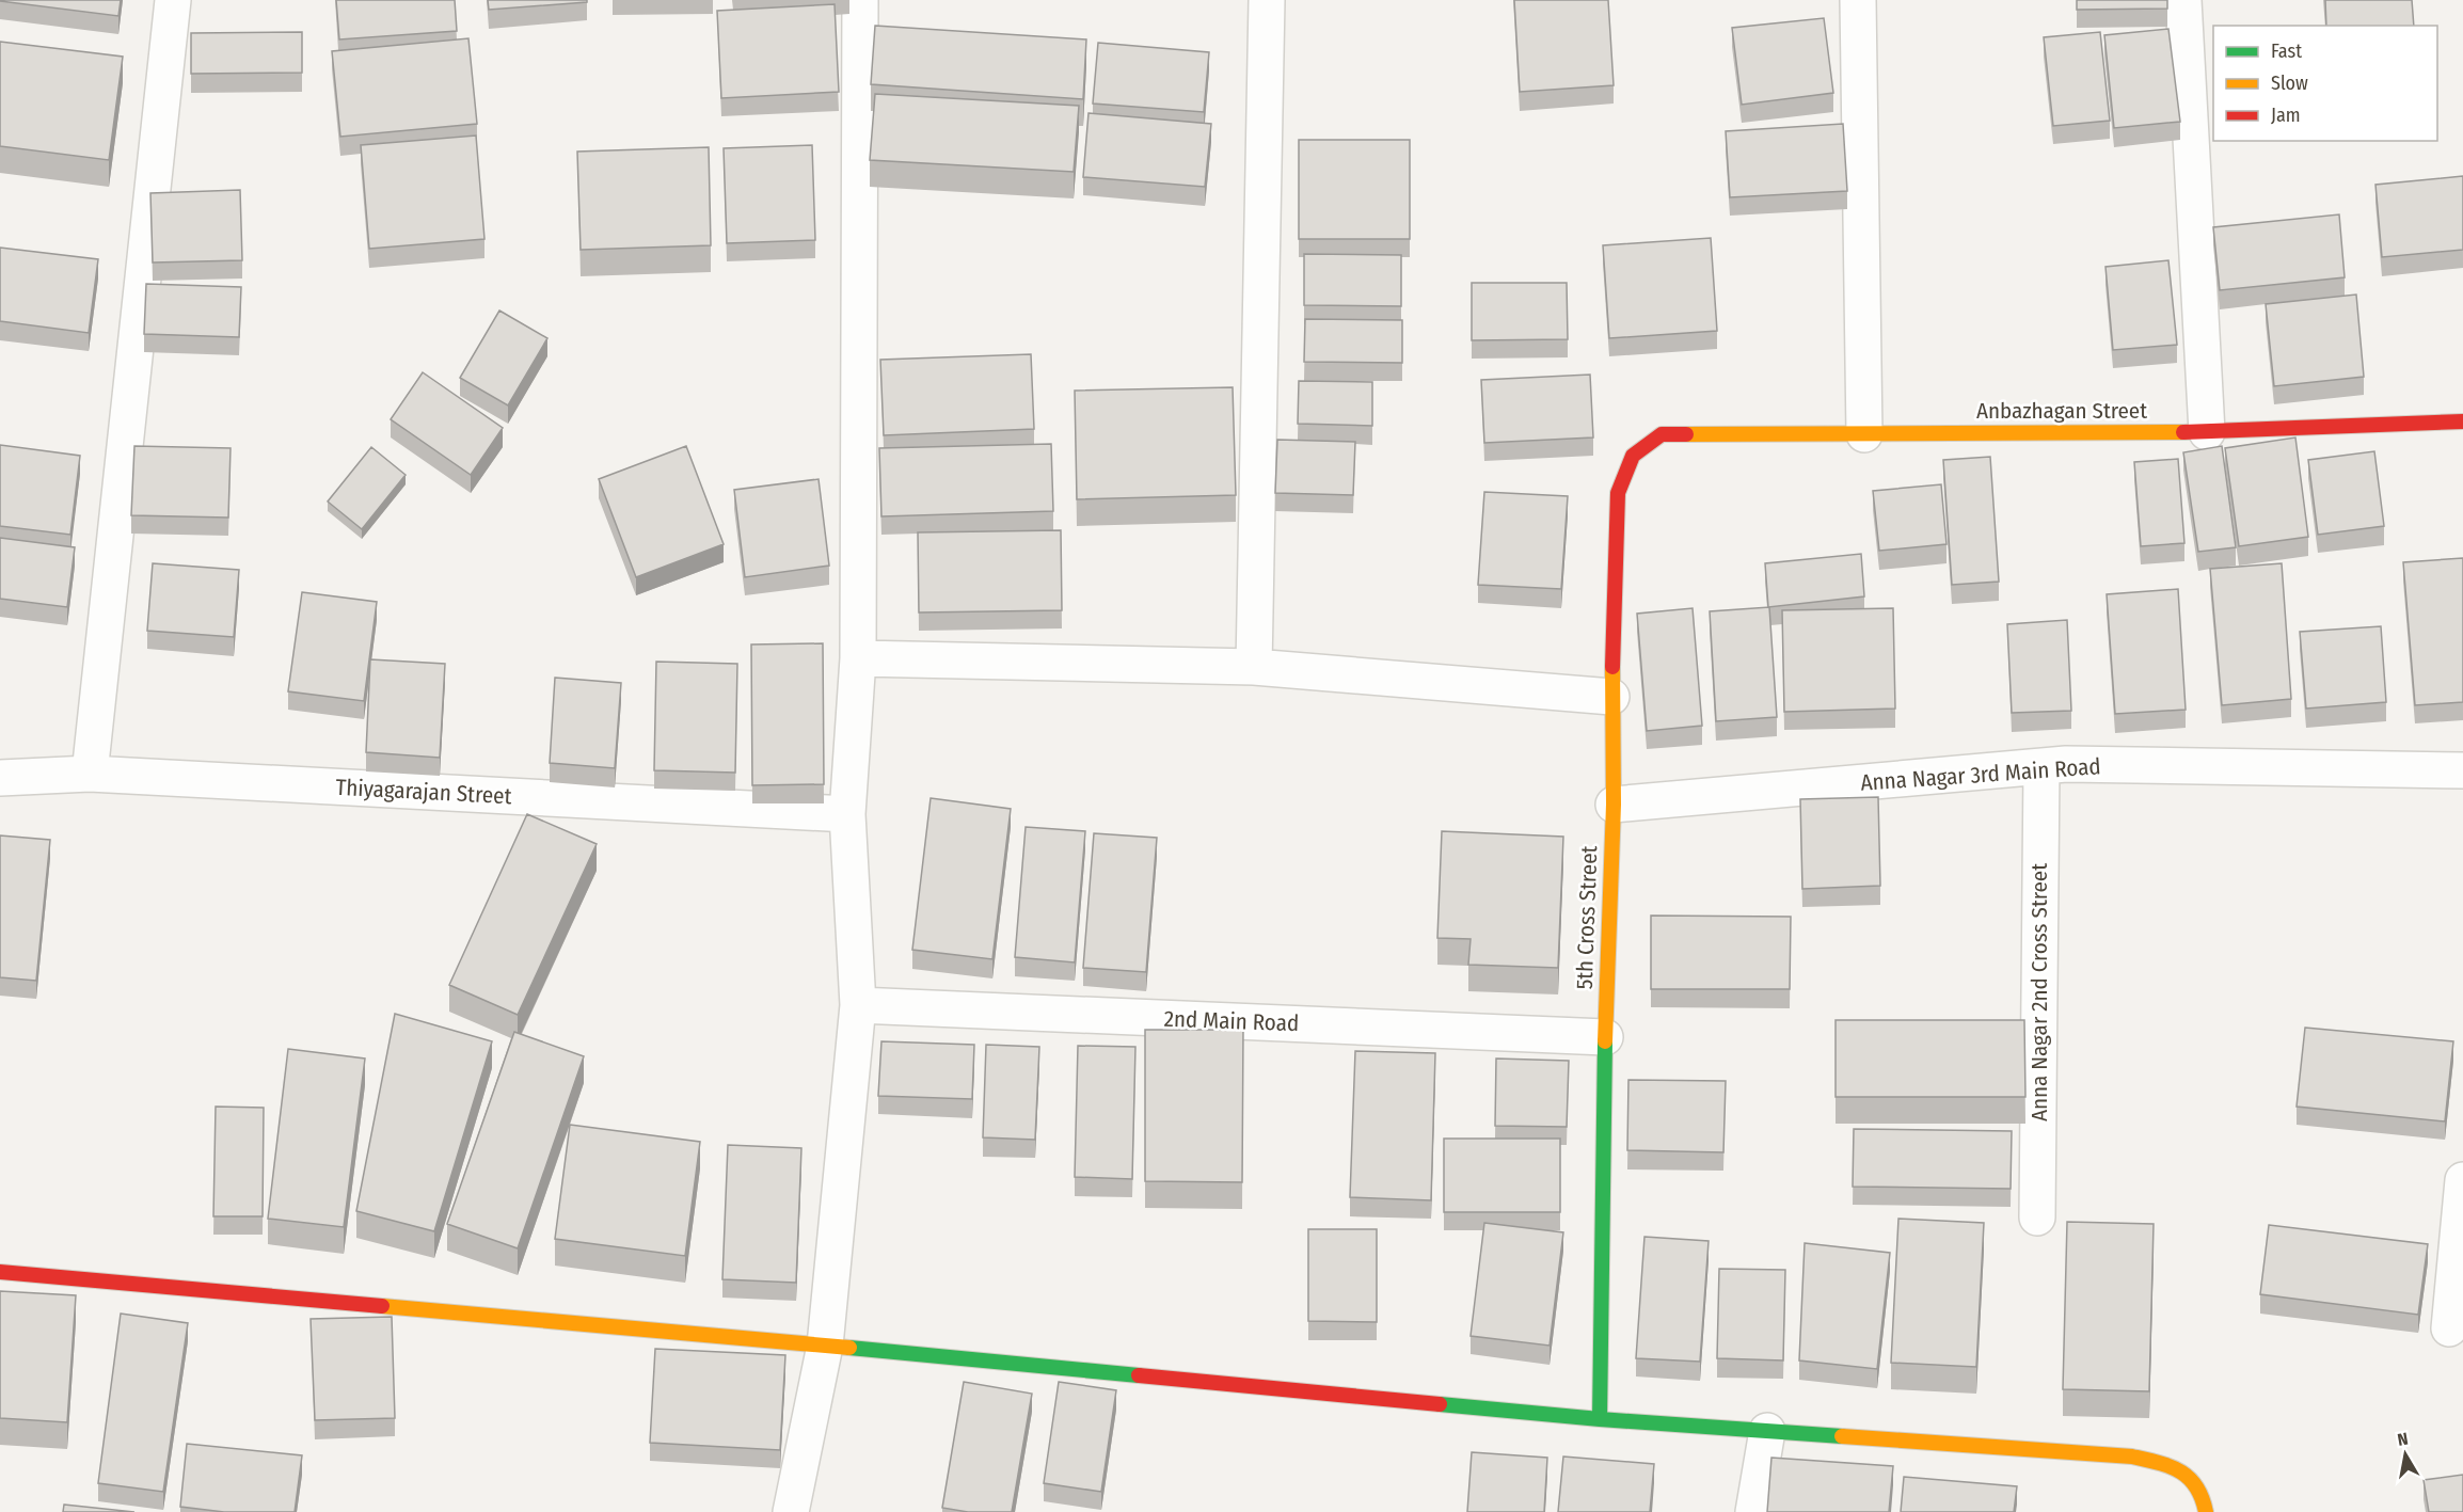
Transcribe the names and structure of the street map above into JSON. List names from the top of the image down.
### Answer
{
  "streets": {
    "street": [
      "Anbazhagan Street",
      "Anna Nagar 3rd Main Road",
      "Thiyagarajan Street",
      "5th Cross Street",
      "Anna Nagar 2nd Cross Street",
      "2nd Main Road"
    ]
  },
  "crossings": [
    ["Anbazhagan Street", "5th Cross Street"],
    ["Anna Nagar 3rd Main Road", "5th Cross Street"],
    ["Anna Nagar 3rd Main Road", "Anna Nagar 2nd Cross Street"],
    ["5th Cross Street", "2nd Main Road"]
  ],
  "legend": ["Fast", "Slow", "Jam"],
  "north": "top"
}
